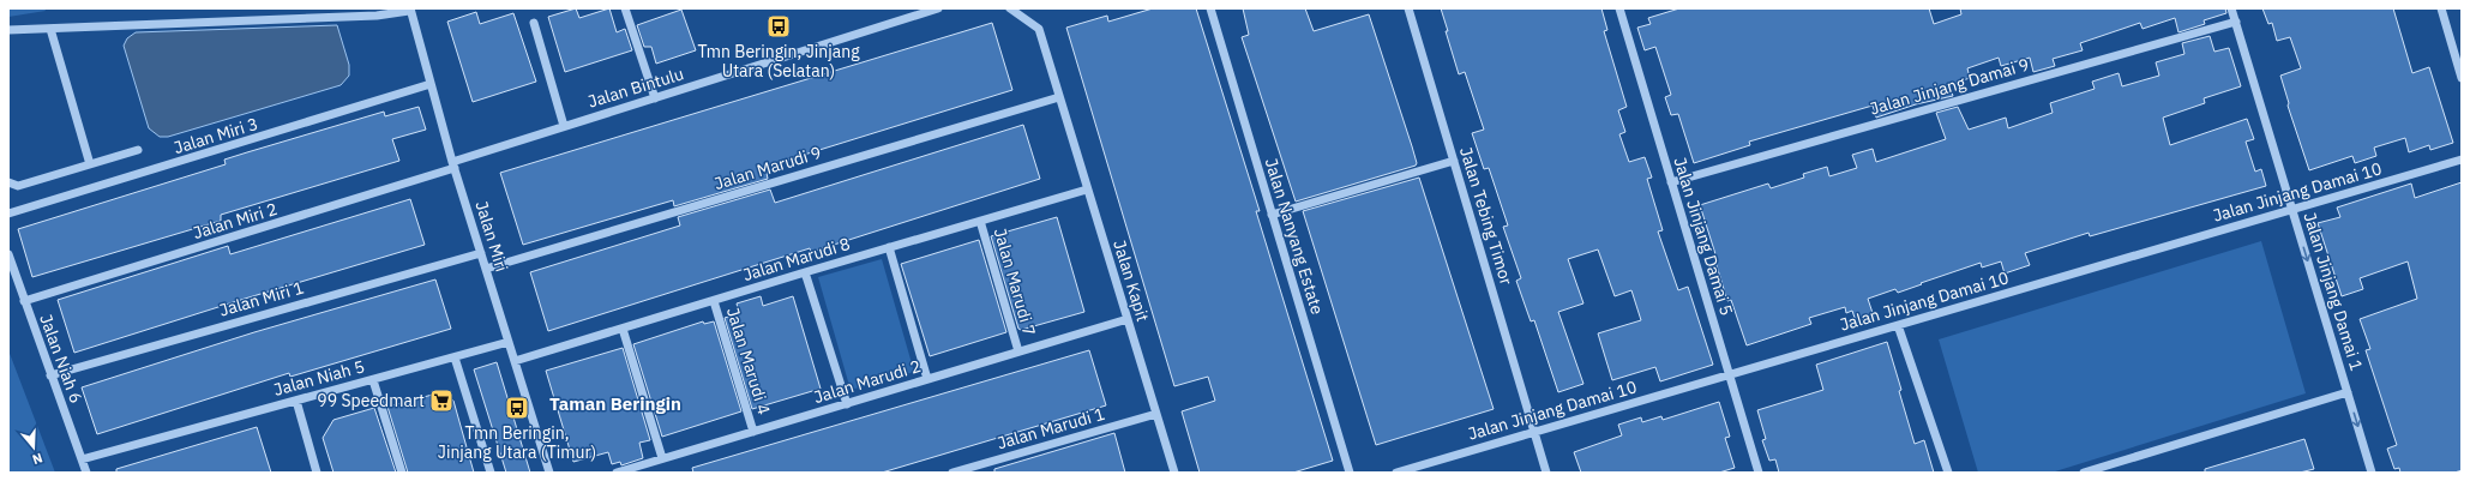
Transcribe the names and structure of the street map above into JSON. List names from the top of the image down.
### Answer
{
  "streets": {
    "street": [
      "Jalan Jinjang Damai 9",
      "Jalan Bintulu",
      "Jalan Miri 3",
      "Jalan Marudi 9",
      "Jalan Jinjang Damai 10",
      "Jalan Tebing Timor",
      "Jalan Miri 2",
      "Jalan Miri",
      "Jalan Nanyang Estate",
      "Jalan Jinjang Damai 5",
      "Jalan Marudi 8",
      "Jalan Kapit",
      "Jalan Marudi 7",
      "Jalan Jinjang Damai 1",
      "Jalan Miri 1",
      "Jalan Niah 6",
      "Jalan Marudi 4",
      "Jalan Niah 5",
      "Jalan Marudi 2",
      "Jalan Marudi 1"
    ]
  },
  "crossings": [
    ["Jalan Jinjang Damai 9", "Jalan Jinjang Damai 5"],
    ["Jalan Jinjang Damai 9", "Jalan Jinjang Damai 1"],
    ["Jalan Bintulu", "Jalan Miri 2"],
    ["Jalan Bintulu", "Jalan Miri"],
    ["Jalan Miri 3", "Jalan Miri"],
    ["Jalan Marudi 9", "Jalan Miri"],
    ["Jalan Marudi 9", "Jalan Kapit"],
    ["Jalan Jinjang Damai 10", "Jalan Tebing Timor"],
    ["Jalan Jinjang Damai 10", "Jalan Jinjang Damai 5"],
    ["Jalan Jinjang Damai 10", "Jalan Jinjang Damai 1"],
    ["Jalan Miri 2", "Jalan Miri"],
    ["Jalan Miri 2", "Jalan Niah 6"],
    ["Jalan Miri", "Jalan Marudi 8"],
    ["Jalan Miri", "Jalan Miri 1"],
    ["Jalan Miri", "Jalan Niah 5"],
    ["Jalan Marudi 8", "Jalan Kapit"],
    ["Jalan Marudi 8", "Jalan Marudi 7"],
    ["Jalan Marudi 8", "Jalan Marudi 4"],
    ["Jalan Kapit", "Jalan Marudi 2"],
    ["Jalan Kapit", "Jalan Marudi 1"],
    ["Jalan Marudi 7", "Jalan Marudi 2"],
    ["Jalan Miri 1", "Jalan Niah 6"],
    ["Jalan Niah 6", "Jalan Niah 5"],
    ["Jalan Marudi 4", "Jalan Marudi 2"]
  ],
  "one_way": ["Jalan Jinjang Damai 1"],
  "districts": ["Taman Beringin"],
  "places": {
    "bus stop": ["Tmn Beringin, Jinjang Utara (Selatan)", "Tmn Beringin, Jinjang Utara (Timur)"],
    "supermarket": ["99 Speedmart"]
  },
  "north": "bottom"
}
